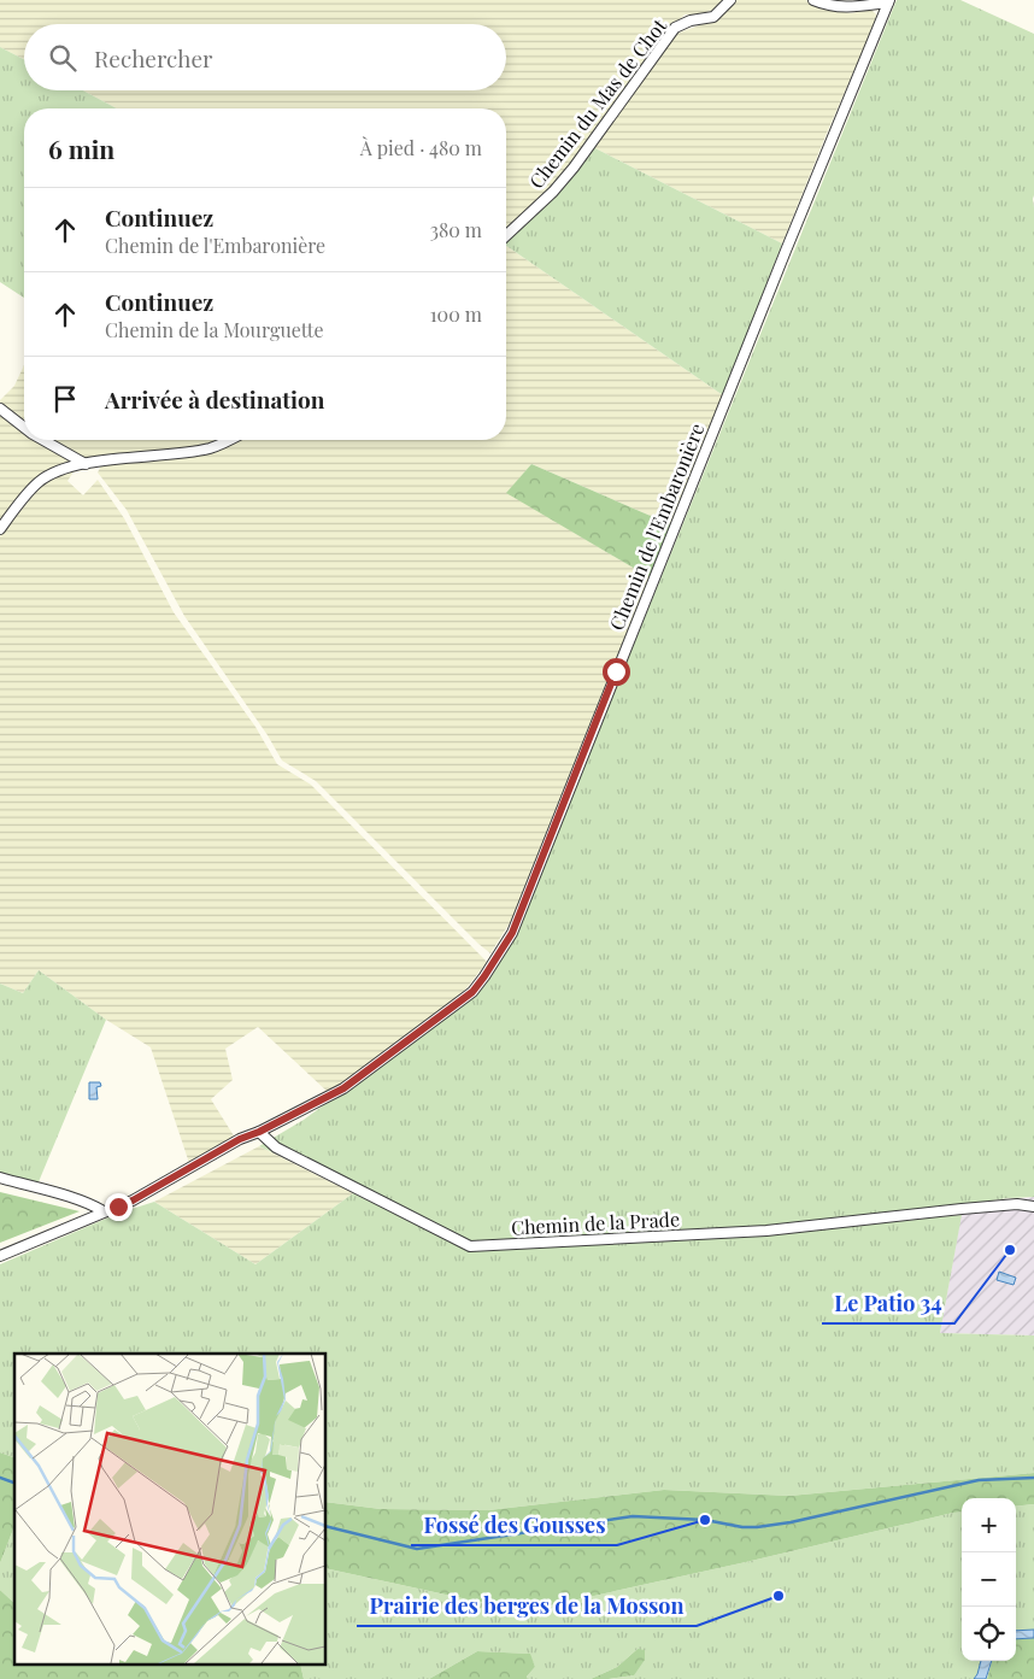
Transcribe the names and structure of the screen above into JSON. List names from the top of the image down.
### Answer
{
  "streets": {
    "street": ["Chemin du Mas de Chot", "Chemin de l'Embaronière", "Chemin de la Prade"]
  },
  "crossings": [
    ["Chemin de l'Embaronière", "Chemin de la Prade"]
  ],
  "places": ["Le Patio 34", "Fossé des Gousses", "Prairie des berges de la Mosson"],
  "page": {
    "search": "Rechercher",
    "heading": ["6 min", "À pied · 480 m"],
    "list": [
      ["Continuez", "Chemin de l'Embaronière", "380 m"],
      ["Continuez", "Chemin de la Mourguette", "100 m"],
      "Arrivée à destination"
    ],
    "map_buttons": ["+", "−"]
  }
}
